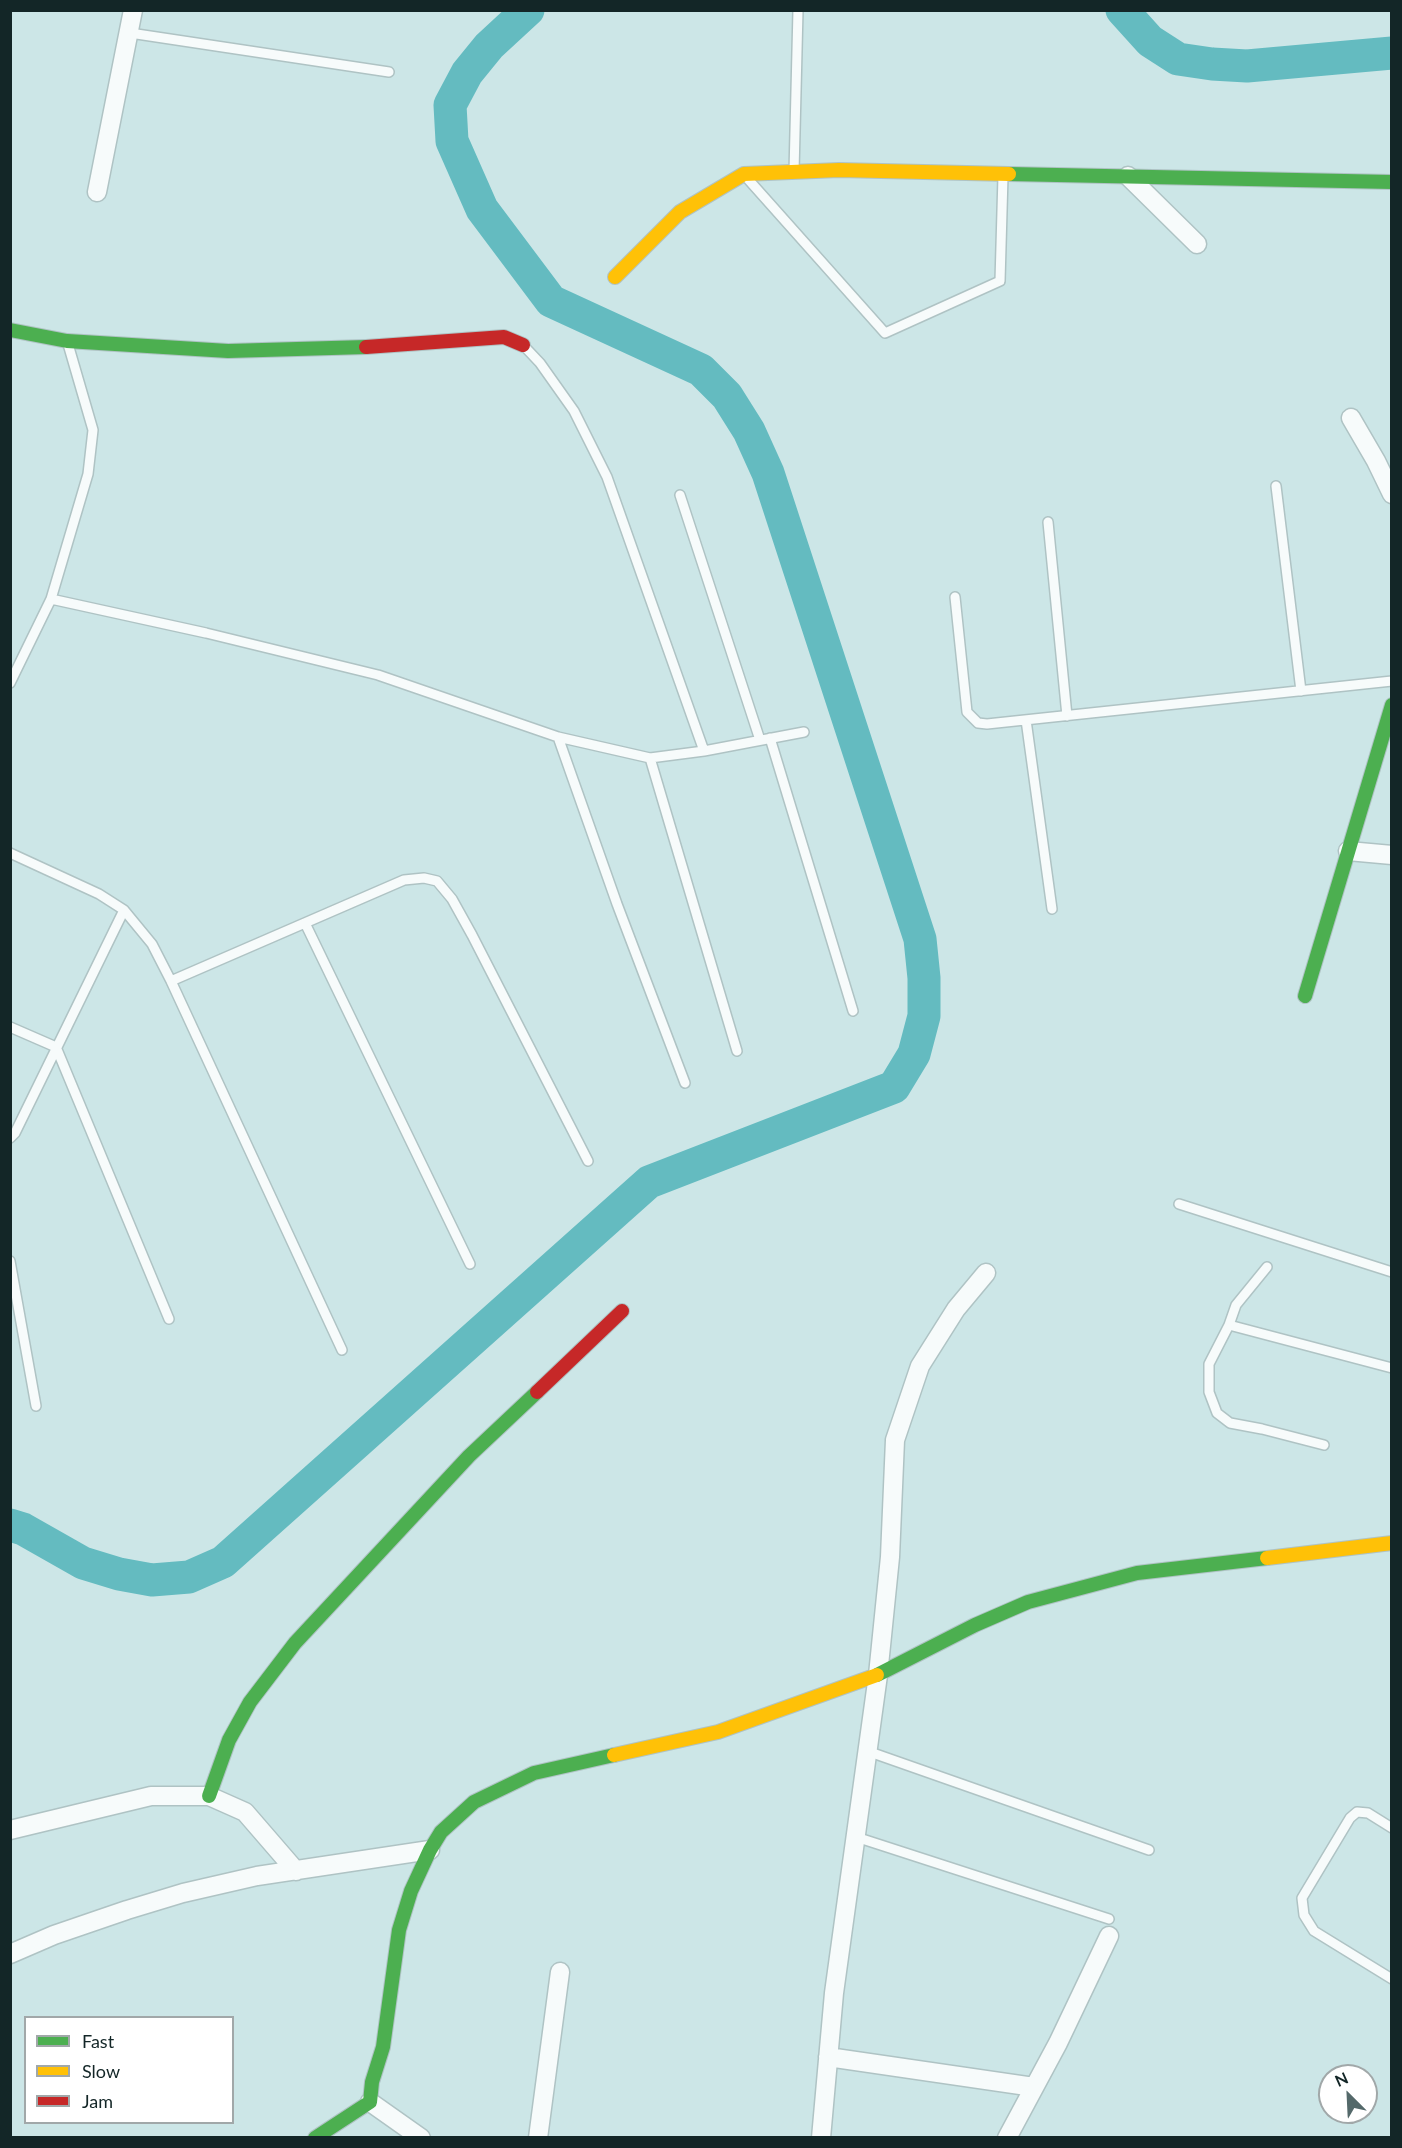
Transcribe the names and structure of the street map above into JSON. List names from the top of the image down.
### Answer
{
  "legend": ["Fast", "Slow", "Jam"],
  "north": "top left"
}
